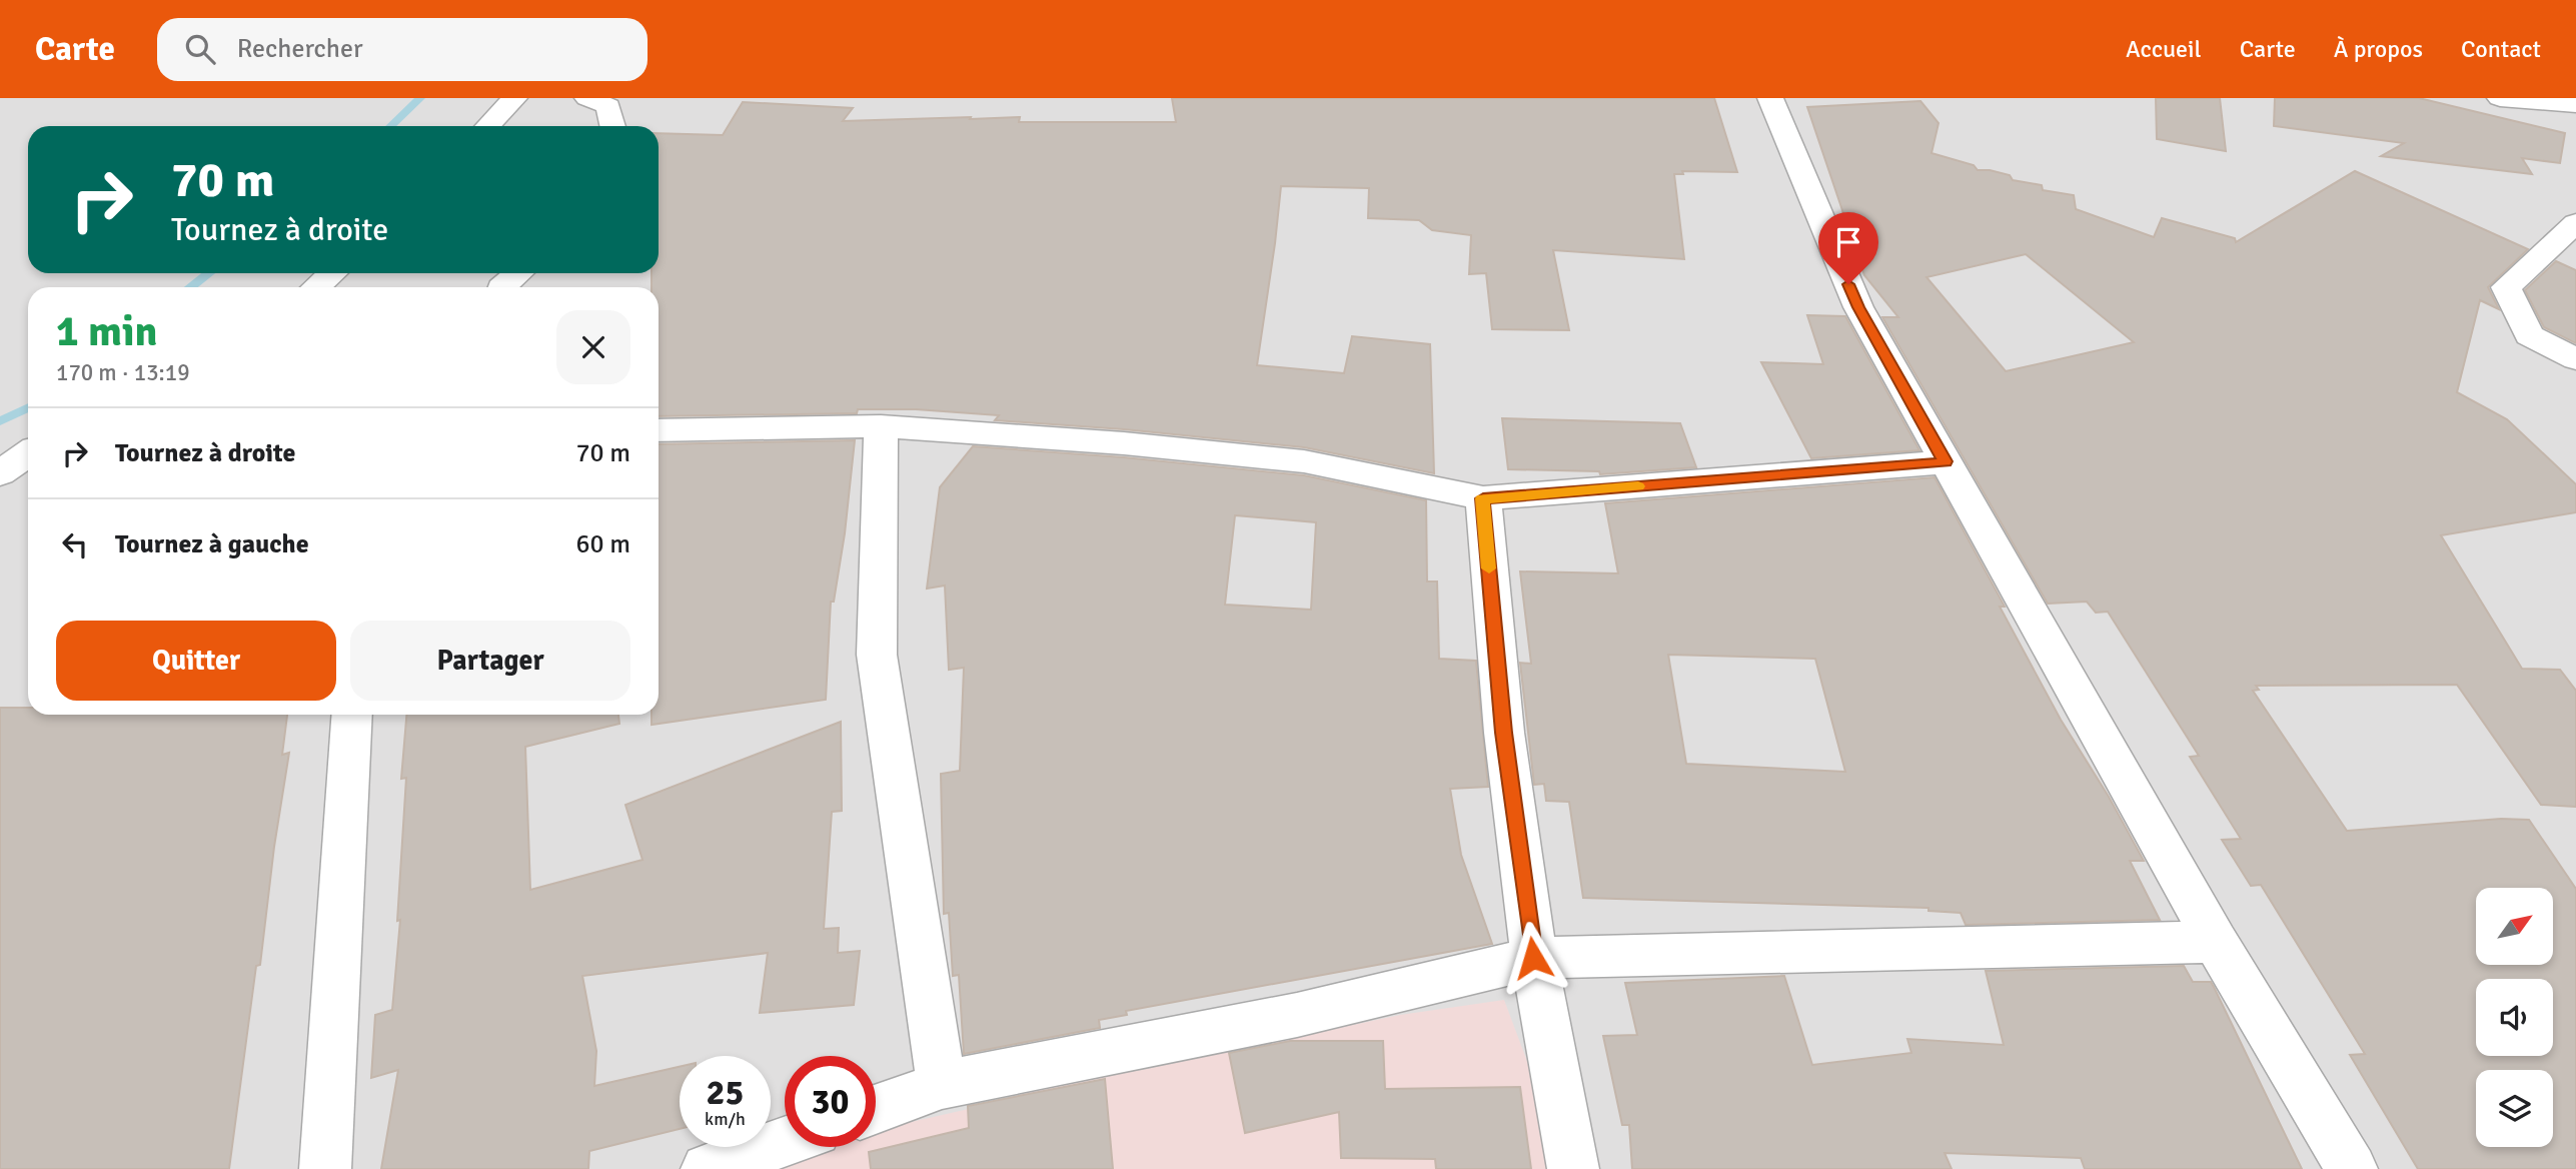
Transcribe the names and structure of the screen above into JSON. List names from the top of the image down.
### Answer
{
  "north": "top right",
  "page": {
    "header": "Carte",
    "search": "Rechercher",
    "nav": [
      "Accueil",
      "Carte",
      "À propos",
      "Contact"
    ],
    "turn": ["70 m", "Tournez à droite"],
    "heading": ["1 min", "170 m · 13:19"],
    "list": [
      {
        "name": "Tournez à droite",
        "value": "70 m"
      },
      {
        "name": "Tournez à gauche",
        "value": "60 m"
      }
    ],
    "buttons": ["Quitter", "Partager"],
    "speed": "25 km/h",
    "limit": "30"
  }
}
